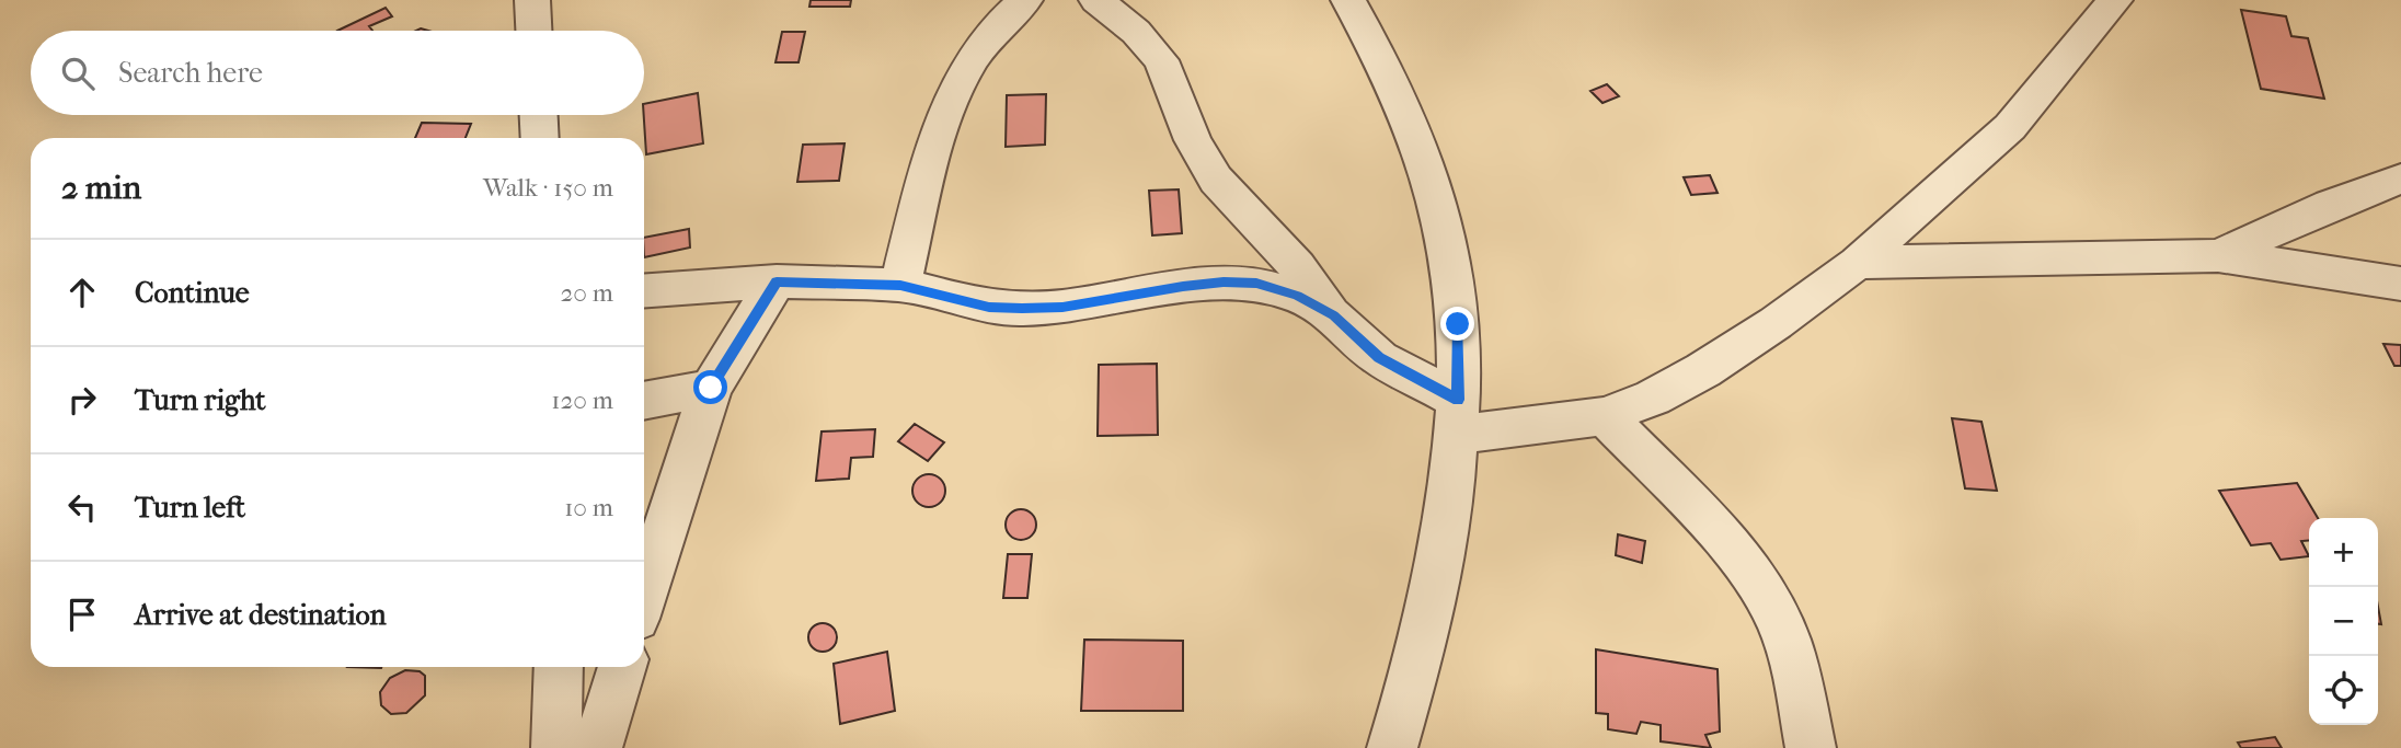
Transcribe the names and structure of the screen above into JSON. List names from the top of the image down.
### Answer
{
  "page": {
    "search": "Search here",
    "heading": ["2 min", "Walk · 150 m"],
    "list": [
      ["Continue", "20 m"],
      ["Turn right", "120 m"],
      ["Turn left", "10 m"],
      "Arrive at destination"
    ],
    "map_buttons": ["+", "−"]
  }
}
